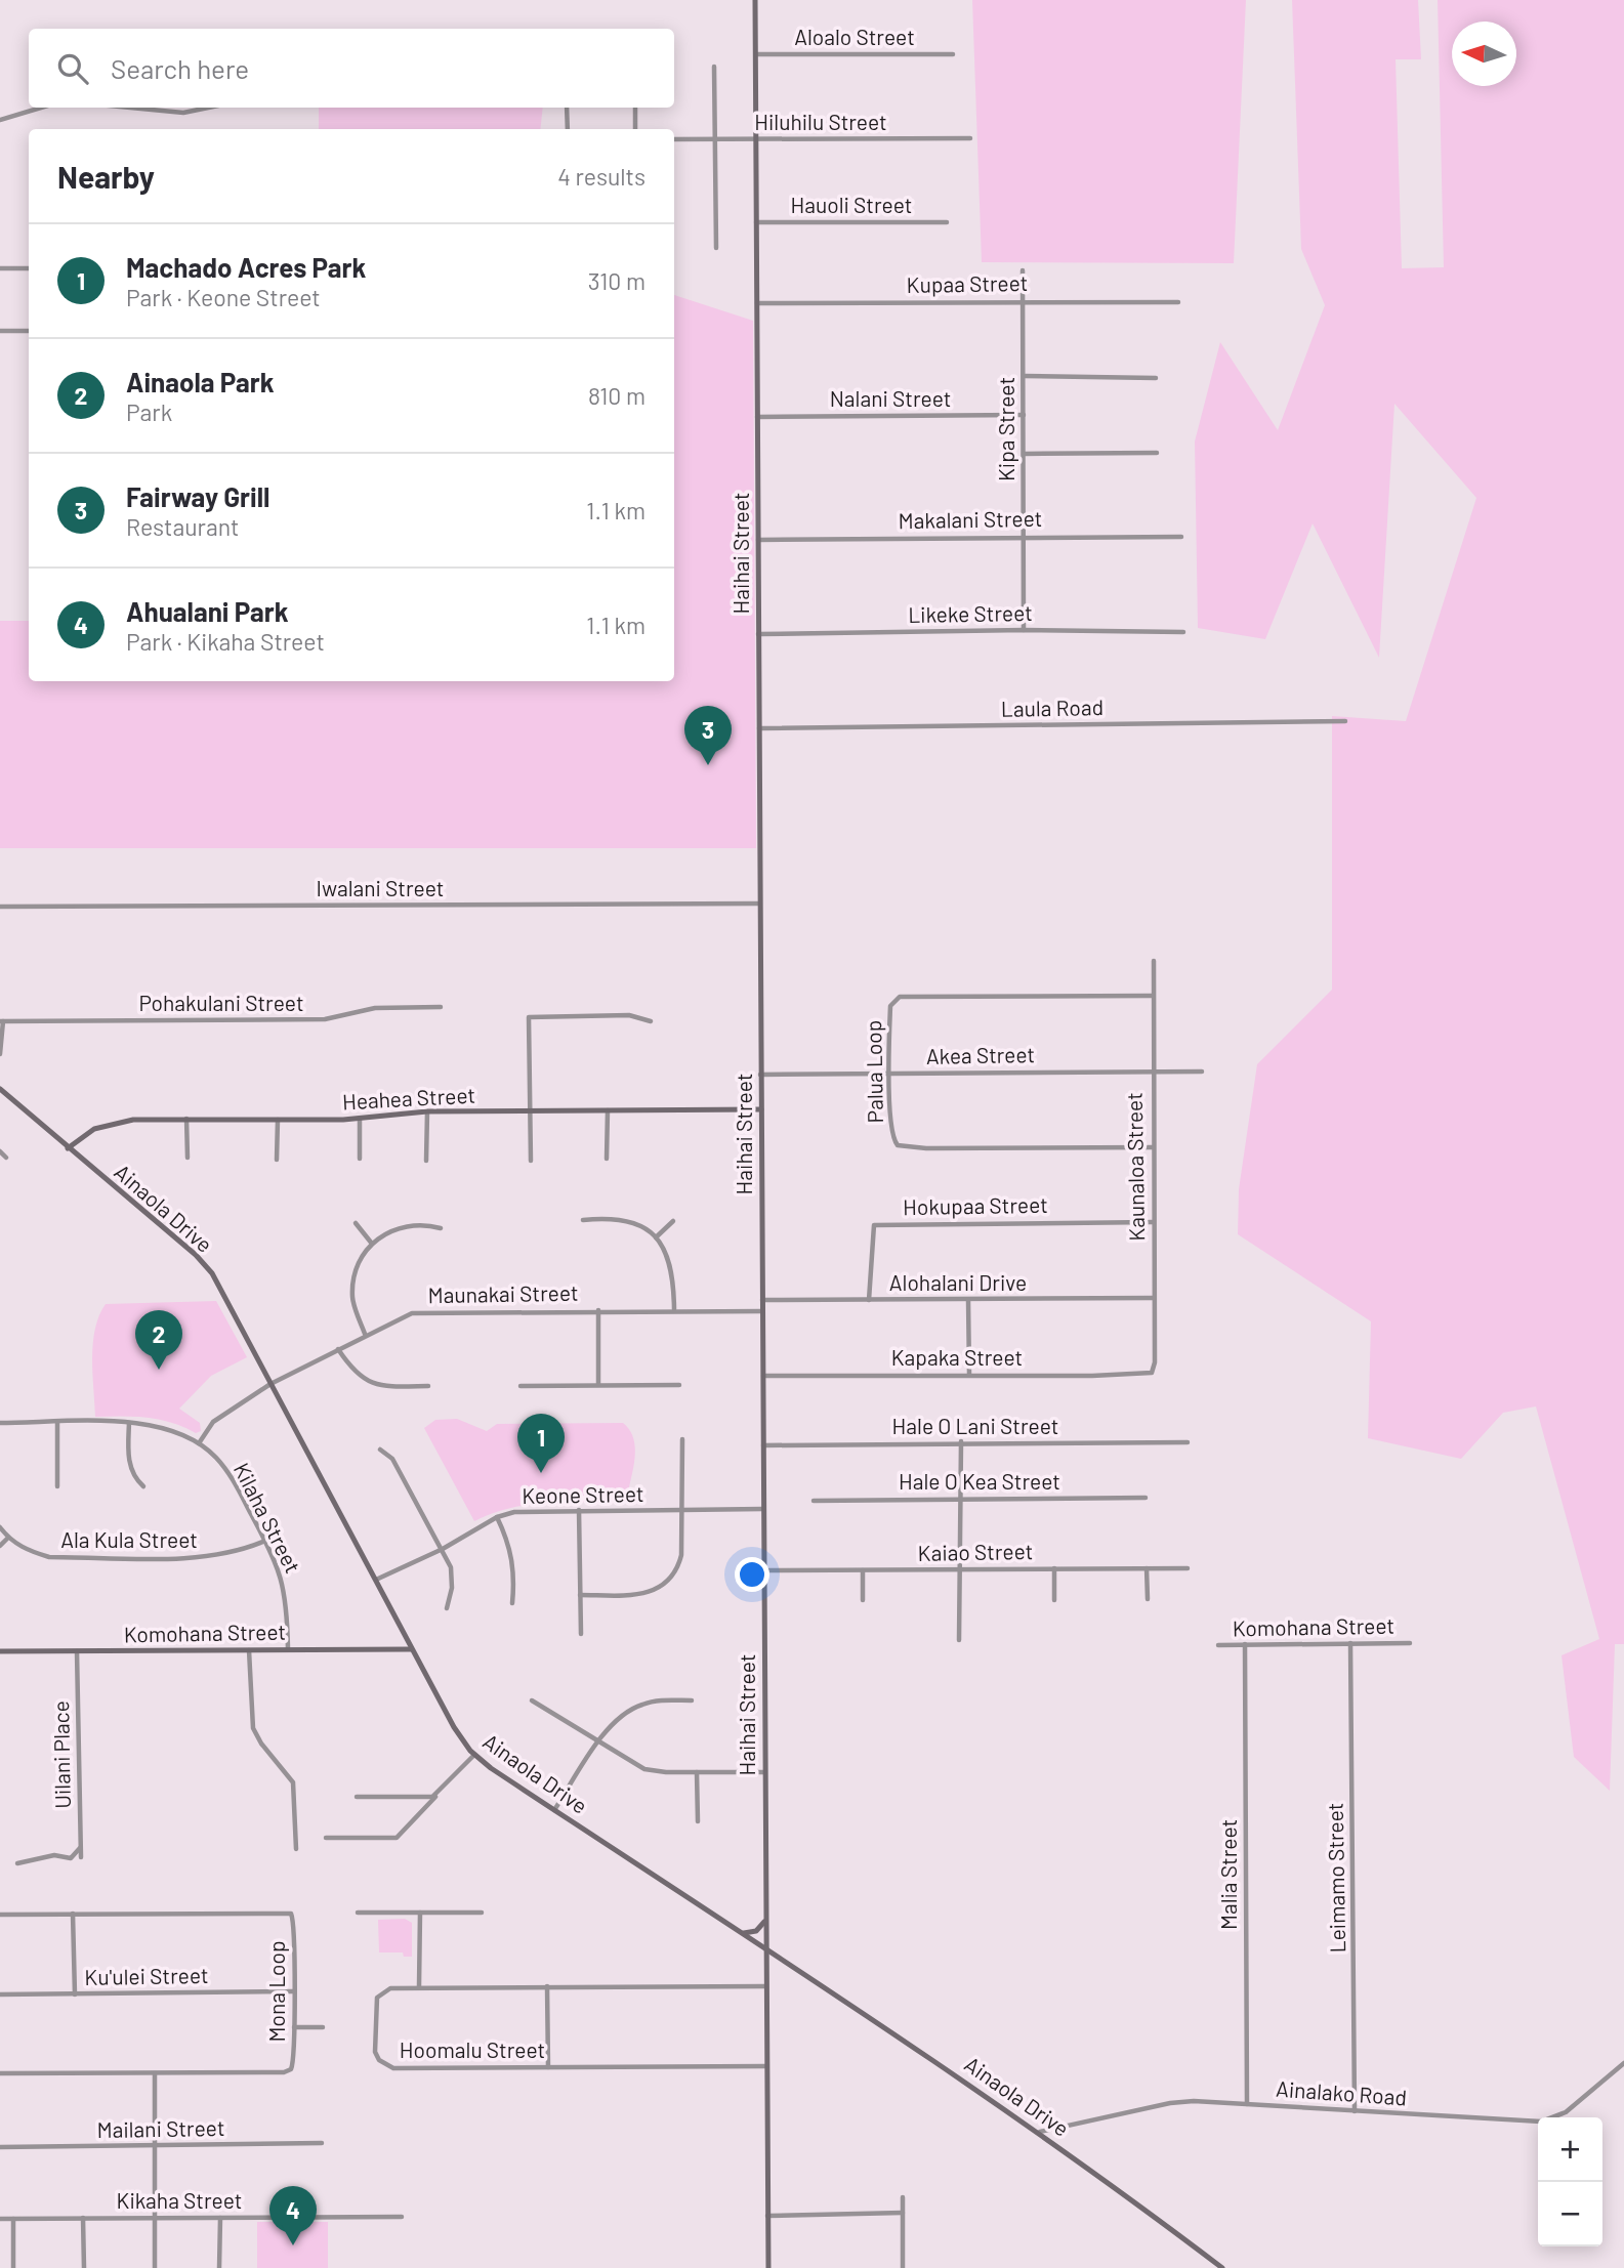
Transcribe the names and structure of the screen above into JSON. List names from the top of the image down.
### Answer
{
  "streets": {
    "street": [
      "Aloalo Street",
      "Hiluhilu Street",
      "Hauoli Street",
      "Kupaa Street",
      "Nalani Street",
      "Kipa Street",
      "Makalani Street",
      "Haihai Street",
      "Likeke Street",
      "Laula Road",
      "Iwalani Street",
      "Pohakulani Street",
      "Akea Street",
      "Palua Loop",
      "Heahea Street",
      "Kaunaloa Street",
      "Hokupaa Street",
      "Ainaola Drive",
      "Alohalani Drive",
      "Maunakai Street",
      "Kapaka Street",
      "Hale O Lani Street",
      "Hale O Kea Street",
      "Keone Street",
      "Kilaha Street",
      "Ala Kula Street",
      "Kaiao Street",
      "Komohana Street",
      "Uilani Place",
      "Malia Street",
      "Leimamo Street",
      "Ku'ulei Street",
      "Mona Loop",
      "Hoomalu Street",
      "Ainalako Road",
      "Mailani Street",
      "Kikaha Street"
    ]
  },
  "crossings": [
    ["Aloalo Street", "Haihai Street"],
    ["Hiluhilu Street", "Haihai Street"],
    ["Hauoli Street", "Haihai Street"],
    ["Kupaa Street", "Kipa Street"],
    ["Kupaa Street", "Haihai Street"],
    ["Nalani Street", "Kipa Street"],
    ["Nalani Street", "Haihai Street"],
    ["Kipa Street", "Makalani Street"],
    ["Kipa Street", "Likeke Street"],
    ["Makalani Street", "Haihai Street"],
    ["Haihai Street", "Likeke Street"],
    ["Haihai Street", "Laula Road"],
    ["Haihai Street", "Iwalani Street"],
    ["Haihai Street", "Akea Street"],
    ["Haihai Street", "Heahea Street"],
    ["Haihai Street", "Ainaola Drive"],
    ["Haihai Street", "Alohalani Drive"],
    ["Haihai Street", "Maunakai Street"],
    ["Haihai Street", "Kapaka Street"],
    ["Haihai Street", "Hale O Lani Street"],
    ["Haihai Street", "Keone Street"],
    ["Haihai Street", "Kaiao Street"],
    ["Haihai Street", "Hoomalu Street"],
    ["Akea Street", "Palua Loop"],
    ["Akea Street", "Kaunaloa Street"],
    ["Palua Loop", "Kaunaloa Street"],
    ["Heahea Street", "Ainaola Drive"],
    ["Kaunaloa Street", "Hokupaa Street"],
    ["Kaunaloa Street", "Alohalani Drive"],
    ["Kaunaloa Street", "Kapaka Street"],
    ["Hokupaa Street", "Alohalani Drive"],
    ["Ainaola Drive", "Maunakai Street"],
    ["Ainaola Drive", "Keone Street"],
    ["Ainaola Drive", "Komohana Street"],
    ["Ainaola Drive", "Ainalako Road"],
    ["Maunakai Street", "Kilaha Street"],
    ["Kilaha Street", "Ala Kula Street"],
    ["Kilaha Street", "Komohana Street"],
    ["Komohana Street", "Uilani Place"],
    ["Komohana Street", "Malia Street"],
    ["Komohana Street", "Leimamo Street"],
    ["Malia Street", "Ainalako Road"],
    ["Leimamo Street", "Ainalako Road"],
    ["Ku'ulei Street", "Mona Loop"]
  ],
  "north": "left",
  "page": {
    "search": "Search here",
    "heading": ["Nearby", "4 results"],
    "list": [
      {
        "mark": "1",
        "name": "Machado Acres Park",
        "note": "Park · Keone Street",
        "value": "310 m"
      },
      {
        "mark": "2",
        "name": "Ainaola Park",
        "note": "Park",
        "value": "810 m"
      },
      {
        "mark": "3",
        "name": "Fairway Grill",
        "note": "Restaurant",
        "value": "1.1 km"
      },
      {
        "mark": "4",
        "name": "Ahualani Park",
        "note": "Park · Kikaha Street",
        "value": "1.1 km"
      }
    ],
    "pins": [
      "3",
      "2",
      "1",
      "4"
    ],
    "map_buttons": ["+", "−"]
  }
}
